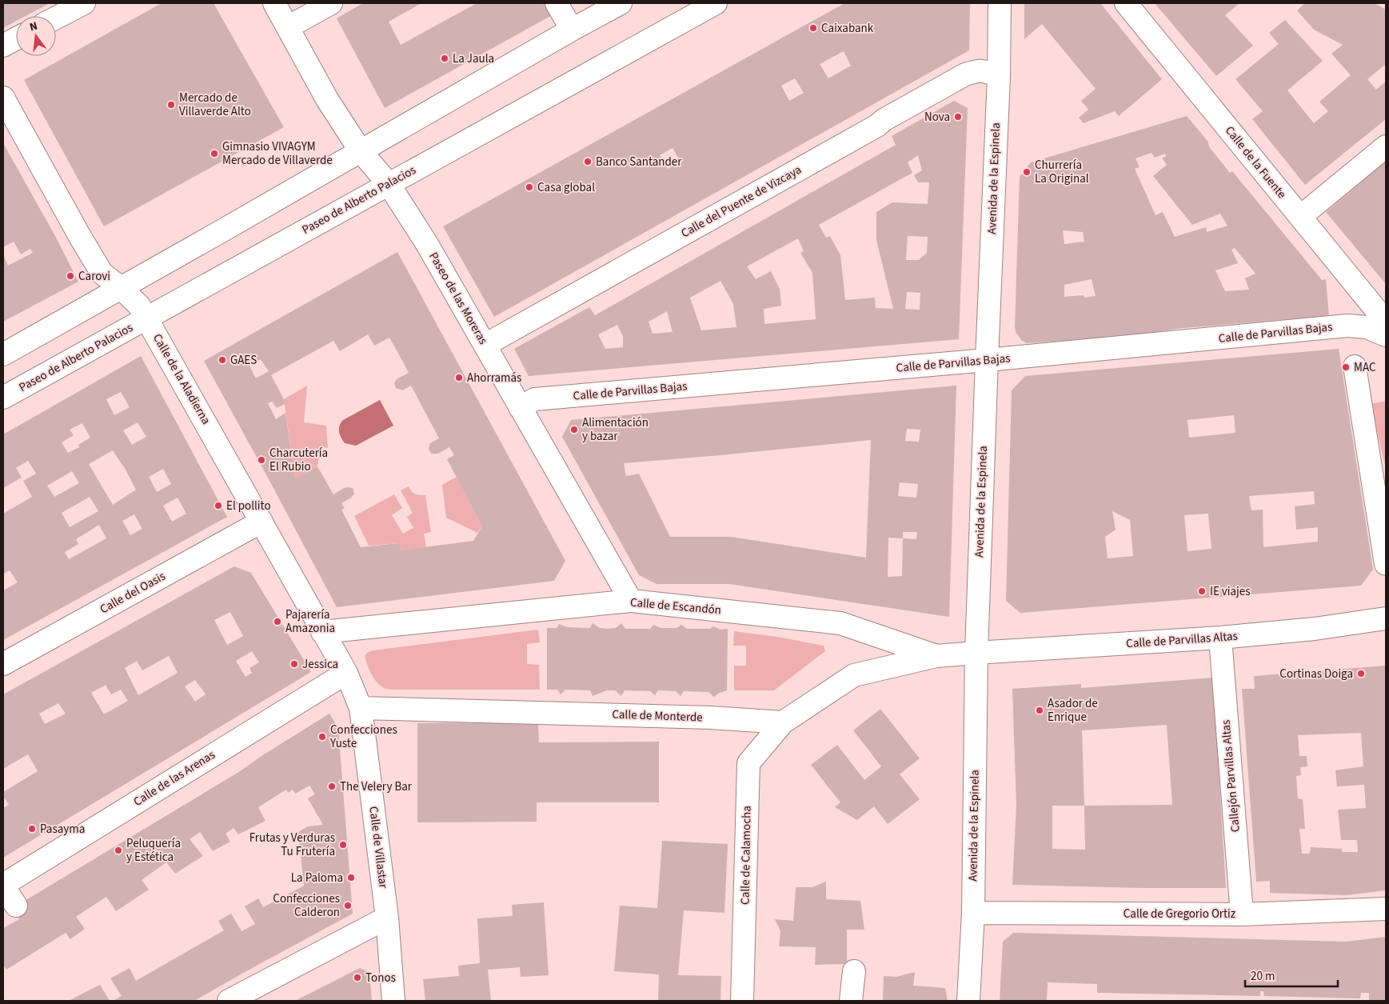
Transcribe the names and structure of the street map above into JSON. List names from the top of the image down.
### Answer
{
  "streets": {
    "street": [
      "Calle de la Fuente",
      "Avenida de la Espinela",
      "Paseo de Alberto Palacios",
      "Calle del Puente de Vizcaya",
      "Paseo de las Moreras",
      "Calle de Parvillas Bajas",
      "Calle de la Aladierna",
      "Calle del Oasis",
      "Calle de Escandón",
      "Calle de Parvillas Altas",
      "Calle de Monterde",
      "Callejón Parvillas Altas",
      "Calle de las Arenas",
      "Calle de Villastar",
      "Calle de Calamocha",
      "Calle de Gregorio Ortiz"
    ]
  },
  "crossings": [
    ["Avenida de la Espinela", "Calle del Puente de Vizcaya"],
    ["Avenida de la Espinela", "Calle de Parvillas Bajas"],
    ["Avenida de la Espinela", "Calle de Escandón"],
    ["Avenida de la Espinela", "Calle de Parvillas Altas"],
    ["Avenida de la Espinela", "Calle de Gregorio Ortiz"],
    ["Paseo de Alberto Palacios", "Paseo de las Moreras"],
    ["Paseo de Alberto Palacios", "Calle de la Aladierna"],
    ["Calle del Puente de Vizcaya", "Paseo de las Moreras"],
    ["Paseo de las Moreras", "Calle de Parvillas Bajas"],
    ["Paseo de las Moreras", "Calle de Escandón"],
    ["Calle de la Aladierna", "Calle del Oasis"],
    ["Calle de la Aladierna", "Calle de Escandón"],
    ["Calle de la Aladierna", "Calle de las Arenas"],
    ["Calle de la Aladierna", "Calle de Villastar"],
    ["Calle de Escandón", "Calle de Parvillas Altas"],
    ["Calle de Parvillas Altas", "Callejón Parvillas Altas"],
    ["Calle de Monterde", "Calle de Villastar"],
    ["Calle de Monterde", "Calle de Calamocha"],
    ["Callejón Parvillas Altas", "Calle de Gregorio Ortiz"],
    ["Calle de las Arenas", "Calle de Villastar"]
  ],
  "places": [
    "Caixabank",
    "La Jaula",
    "Mercado de Villaverde Alto",
    "Nova",
    "Gimnasio VIVAGYM Mercado de Villaverde",
    "Banco Santander",
    "Churrería La Original",
    "Casa global",
    "Carovi",
    "GAES",
    "MAC",
    "Ahorramás",
    "Alimentación y bazar",
    "Charcutería El Rubio",
    "El pollito",
    "IE viajes",
    "Pajarería Amazonia",
    "Jessica",
    "Cortinas Doiga",
    "Asador de Enrique",
    "Confecciones Yuste",
    "The Velery Bar",
    "Pasayma",
    "Frutas y Verduras Tu Frutería",
    "Peluquería y Estética",
    "La Paloma",
    "Confecciones Calderon",
    "Tonos"
  ],
  "scale_bar": "20 m",
  "north": "top"
}
